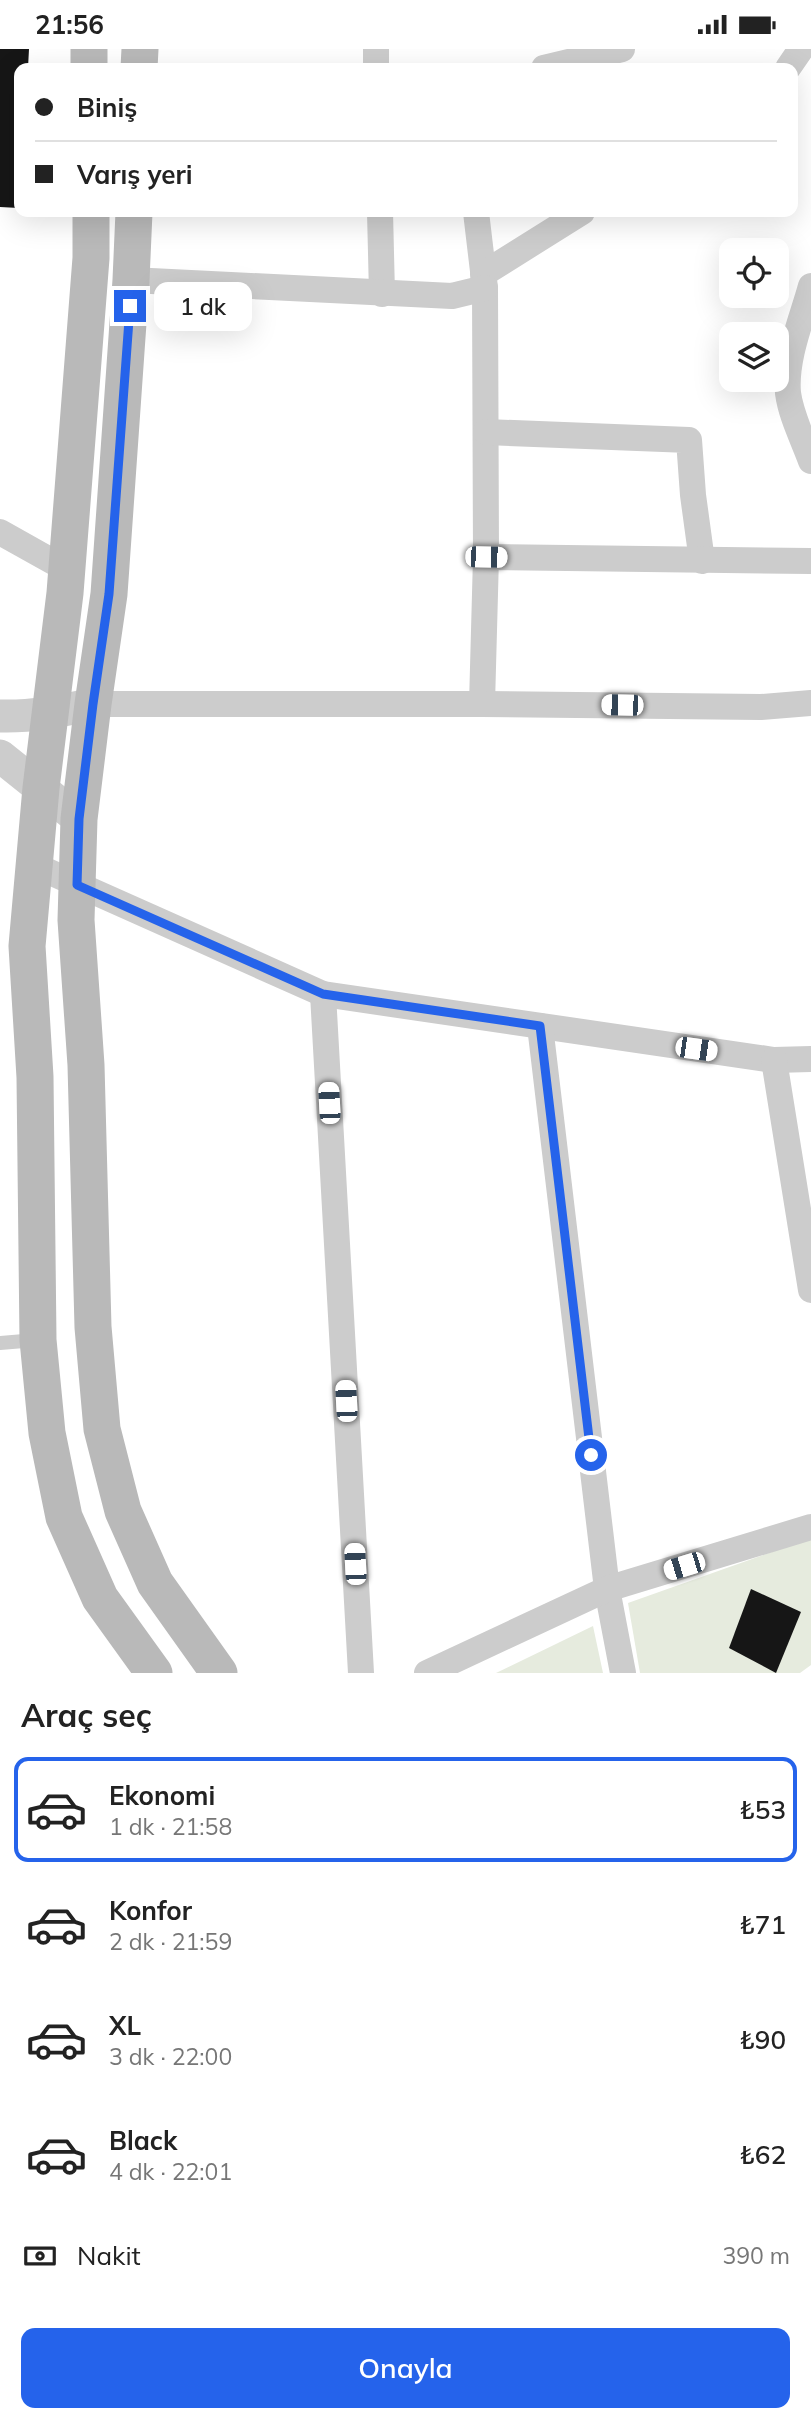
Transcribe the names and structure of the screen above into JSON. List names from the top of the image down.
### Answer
{
  "page": {
    "status": "21:56",
    "banner": ["Biniş", "Varış yeri"],
    "bubble": "1 dk",
    "heading": "Araç seç",
    "list": [
      {
        "name": "Ekonomi",
        "note": "1 dk · 21:58",
        "value": "₺53"
      },
      {
        "name": "Konfor",
        "note": "2 dk · 21:59",
        "value": "₺71"
      },
      {
        "name": "XL",
        "note": "3 dk · 22:00",
        "value": "₺90"
      },
      {
        "name": "Black",
        "note": "4 dk · 22:01",
        "value": "₺62"
      }
    ],
    "pay": ["Nakit", "390 m"],
    "buttons": "Onayla"
  }
}
